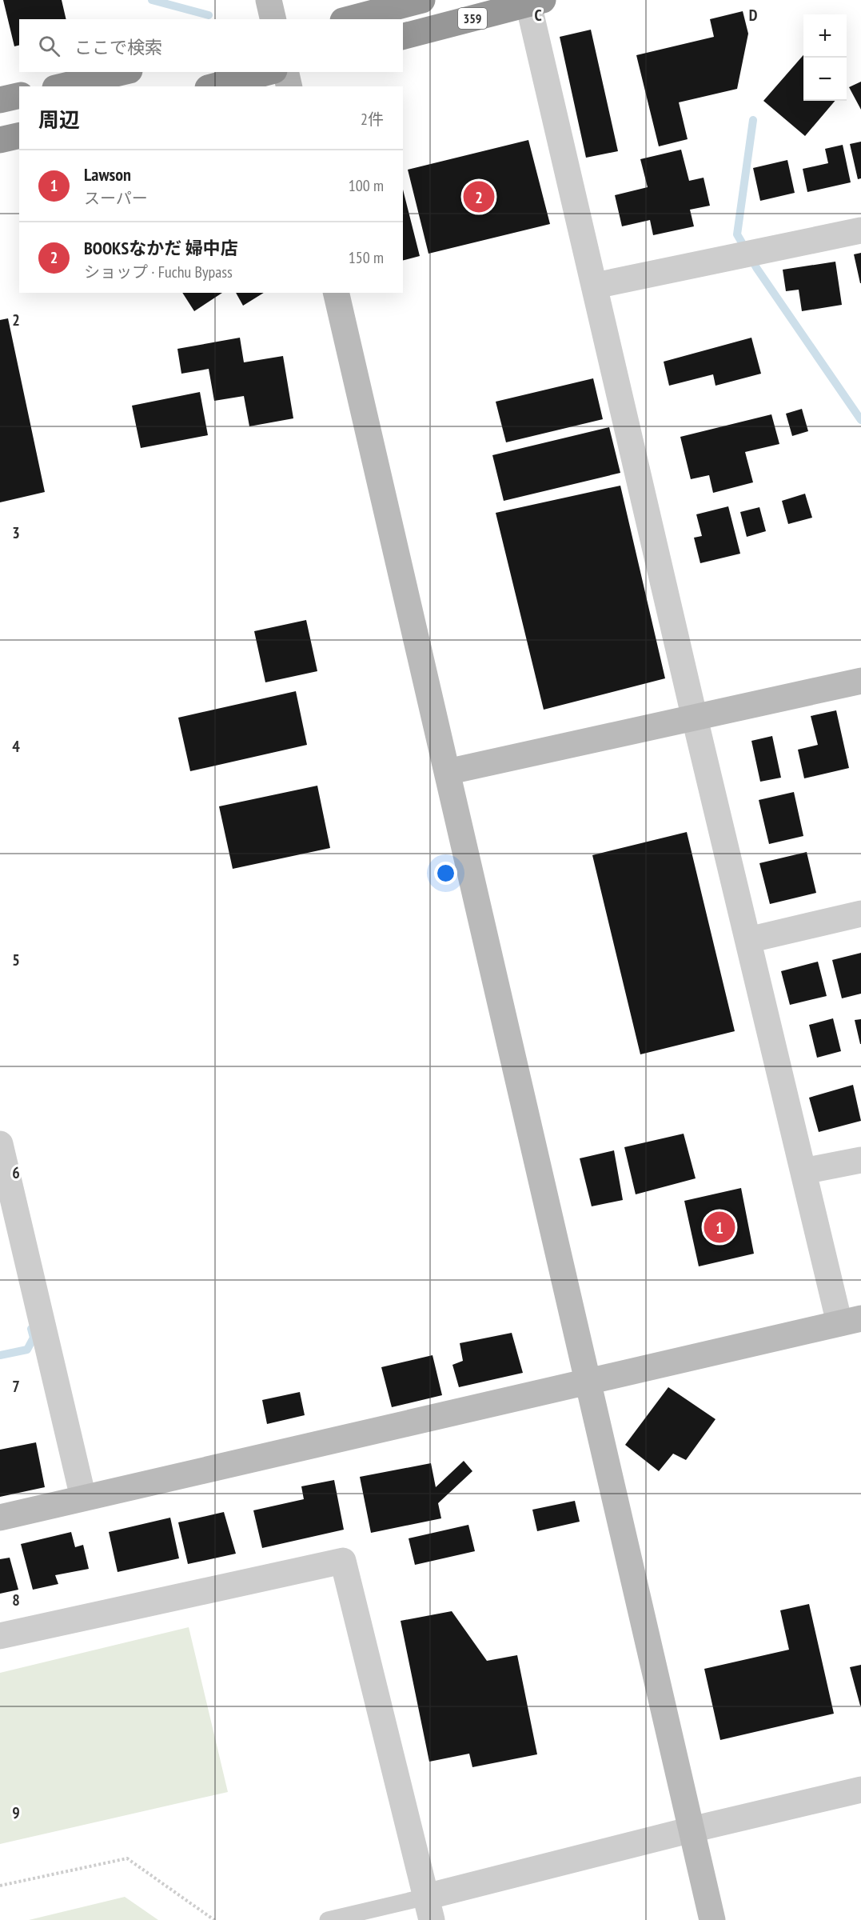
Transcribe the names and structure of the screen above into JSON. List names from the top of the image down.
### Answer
{
  "streets": {
    "highway": ["359"]
  },
  "page": {
    "map_buttons": ["+", "−"],
    "search": "ここで検索",
    "heading": ["周辺", "2件"],
    "list": [
      {
        "mark": "1",
        "name": "Lawson",
        "note": "スーパー",
        "value": "100 m"
      },
      {
        "mark": "2",
        "name": "BOOKSなかだ 婦中店",
        "note": "ショップ · Fuchu Bypass",
        "value": "150 m"
      }
    ],
    "pins": ["2", "1"]
  },
  "grid": {
    "columns": ["C", "D"],
    "rows": [
      "2",
      "3",
      "4",
      "5",
      "6",
      "7",
      "8",
      "9"
    ]
  }
}
